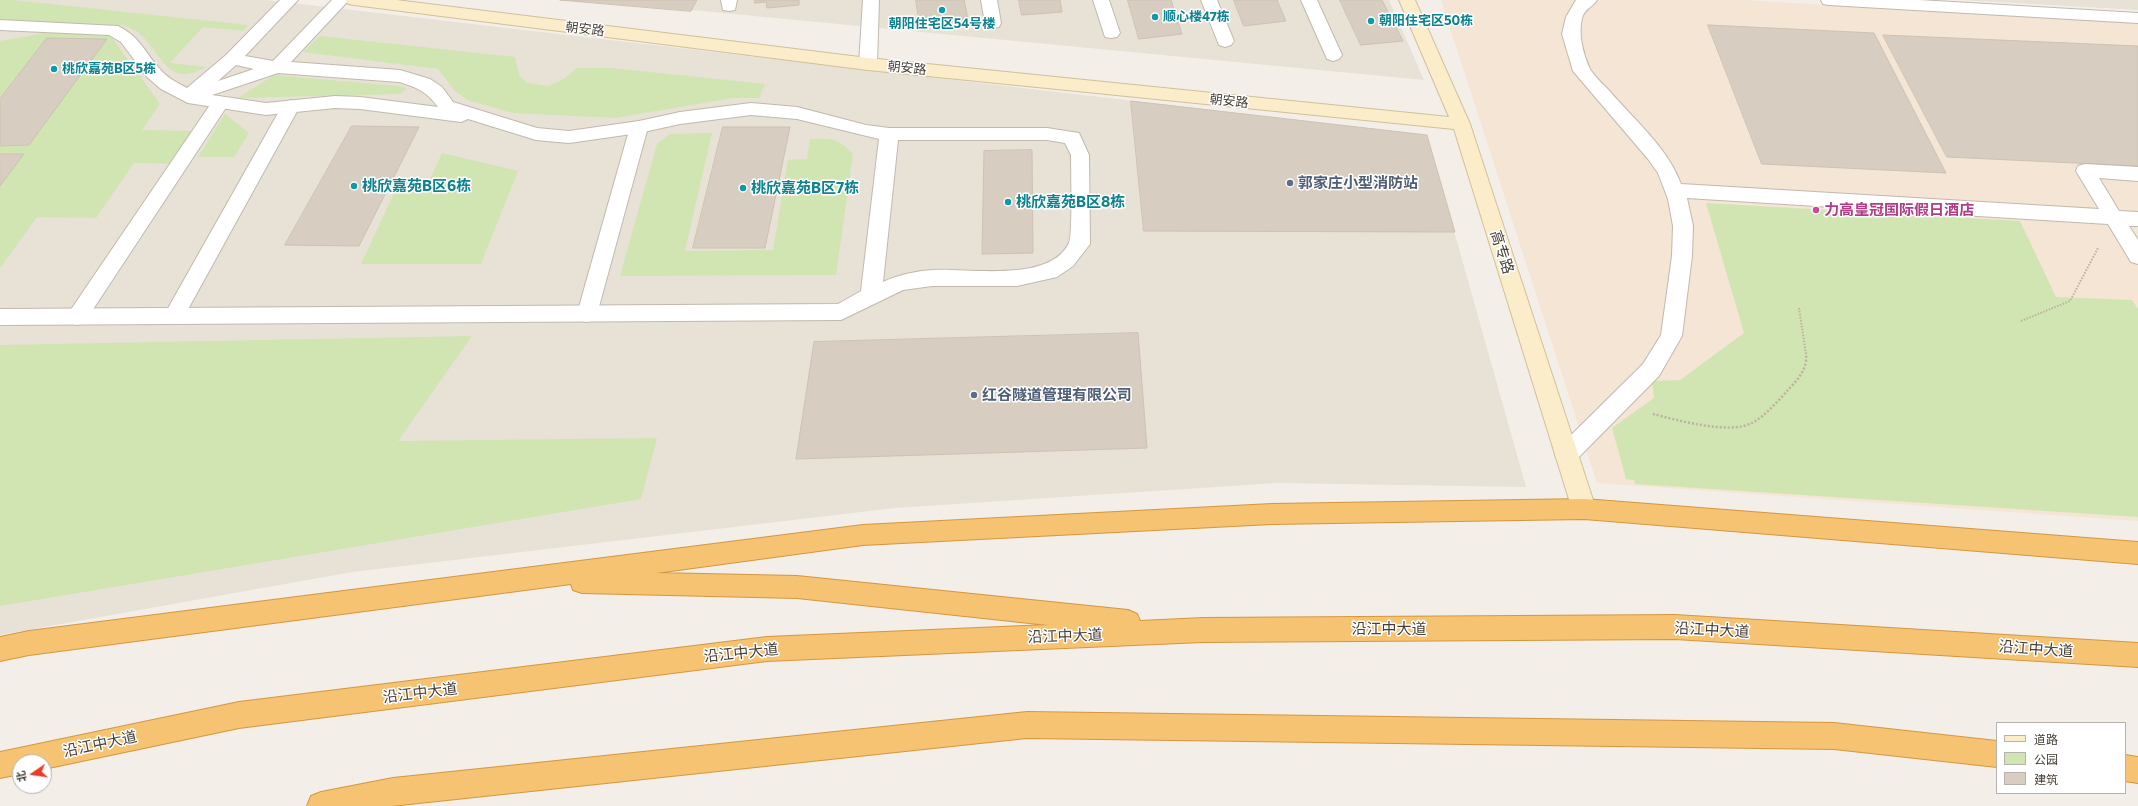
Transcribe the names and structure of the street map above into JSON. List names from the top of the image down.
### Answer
{
  "streets": {
    "highway": ["沿江中大道"],
    "street": ["朝安路", "高专路"]
  },
  "crossings": [
    ["朝安路", "高专路"]
  ],
  "places": [
    "朝阳住宅区54号楼",
    "顺心楼47栋",
    "朝阳住宅区50栋",
    "桃欣嘉苑B区5栋",
    "郭家庄小型消防站",
    "桃欣嘉苑B区6栋",
    "桃欣嘉苑B区7栋",
    "桃欣嘉苑B区8栋",
    "力高皇冠国际假日酒店",
    "红谷隧道管理有限公司"
  ],
  "legend": ["道路", "公园", "建筑"],
  "north": "left"
}
